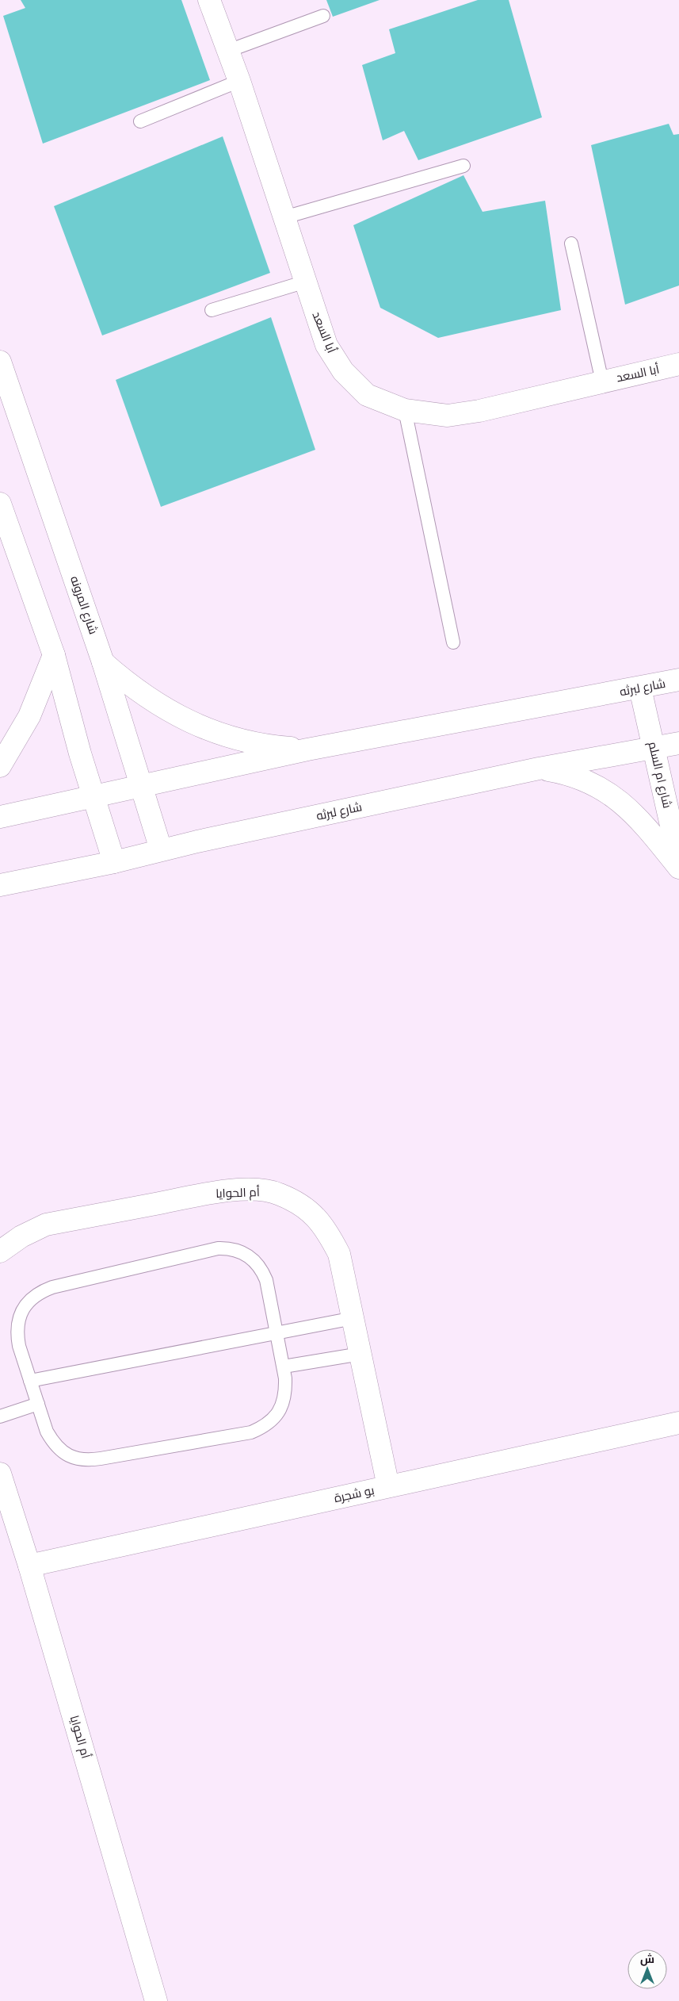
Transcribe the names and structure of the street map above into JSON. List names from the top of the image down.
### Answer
{
  "streets": {
    "street": [
      "أبا السعد",
      "شارع المرونه",
      "شارع لبرثه",
      "شارع ام السلم",
      "أم الحوايا",
      "بو شجرة"
    ]
  },
  "crossings": [
    ["شارع المرونه", "شارع لبرثه"],
    ["شارع لبرثه", "شارع ام السلم"],
    ["أم الحوايا", "بو شجرة"]
  ],
  "north": "top"
}
